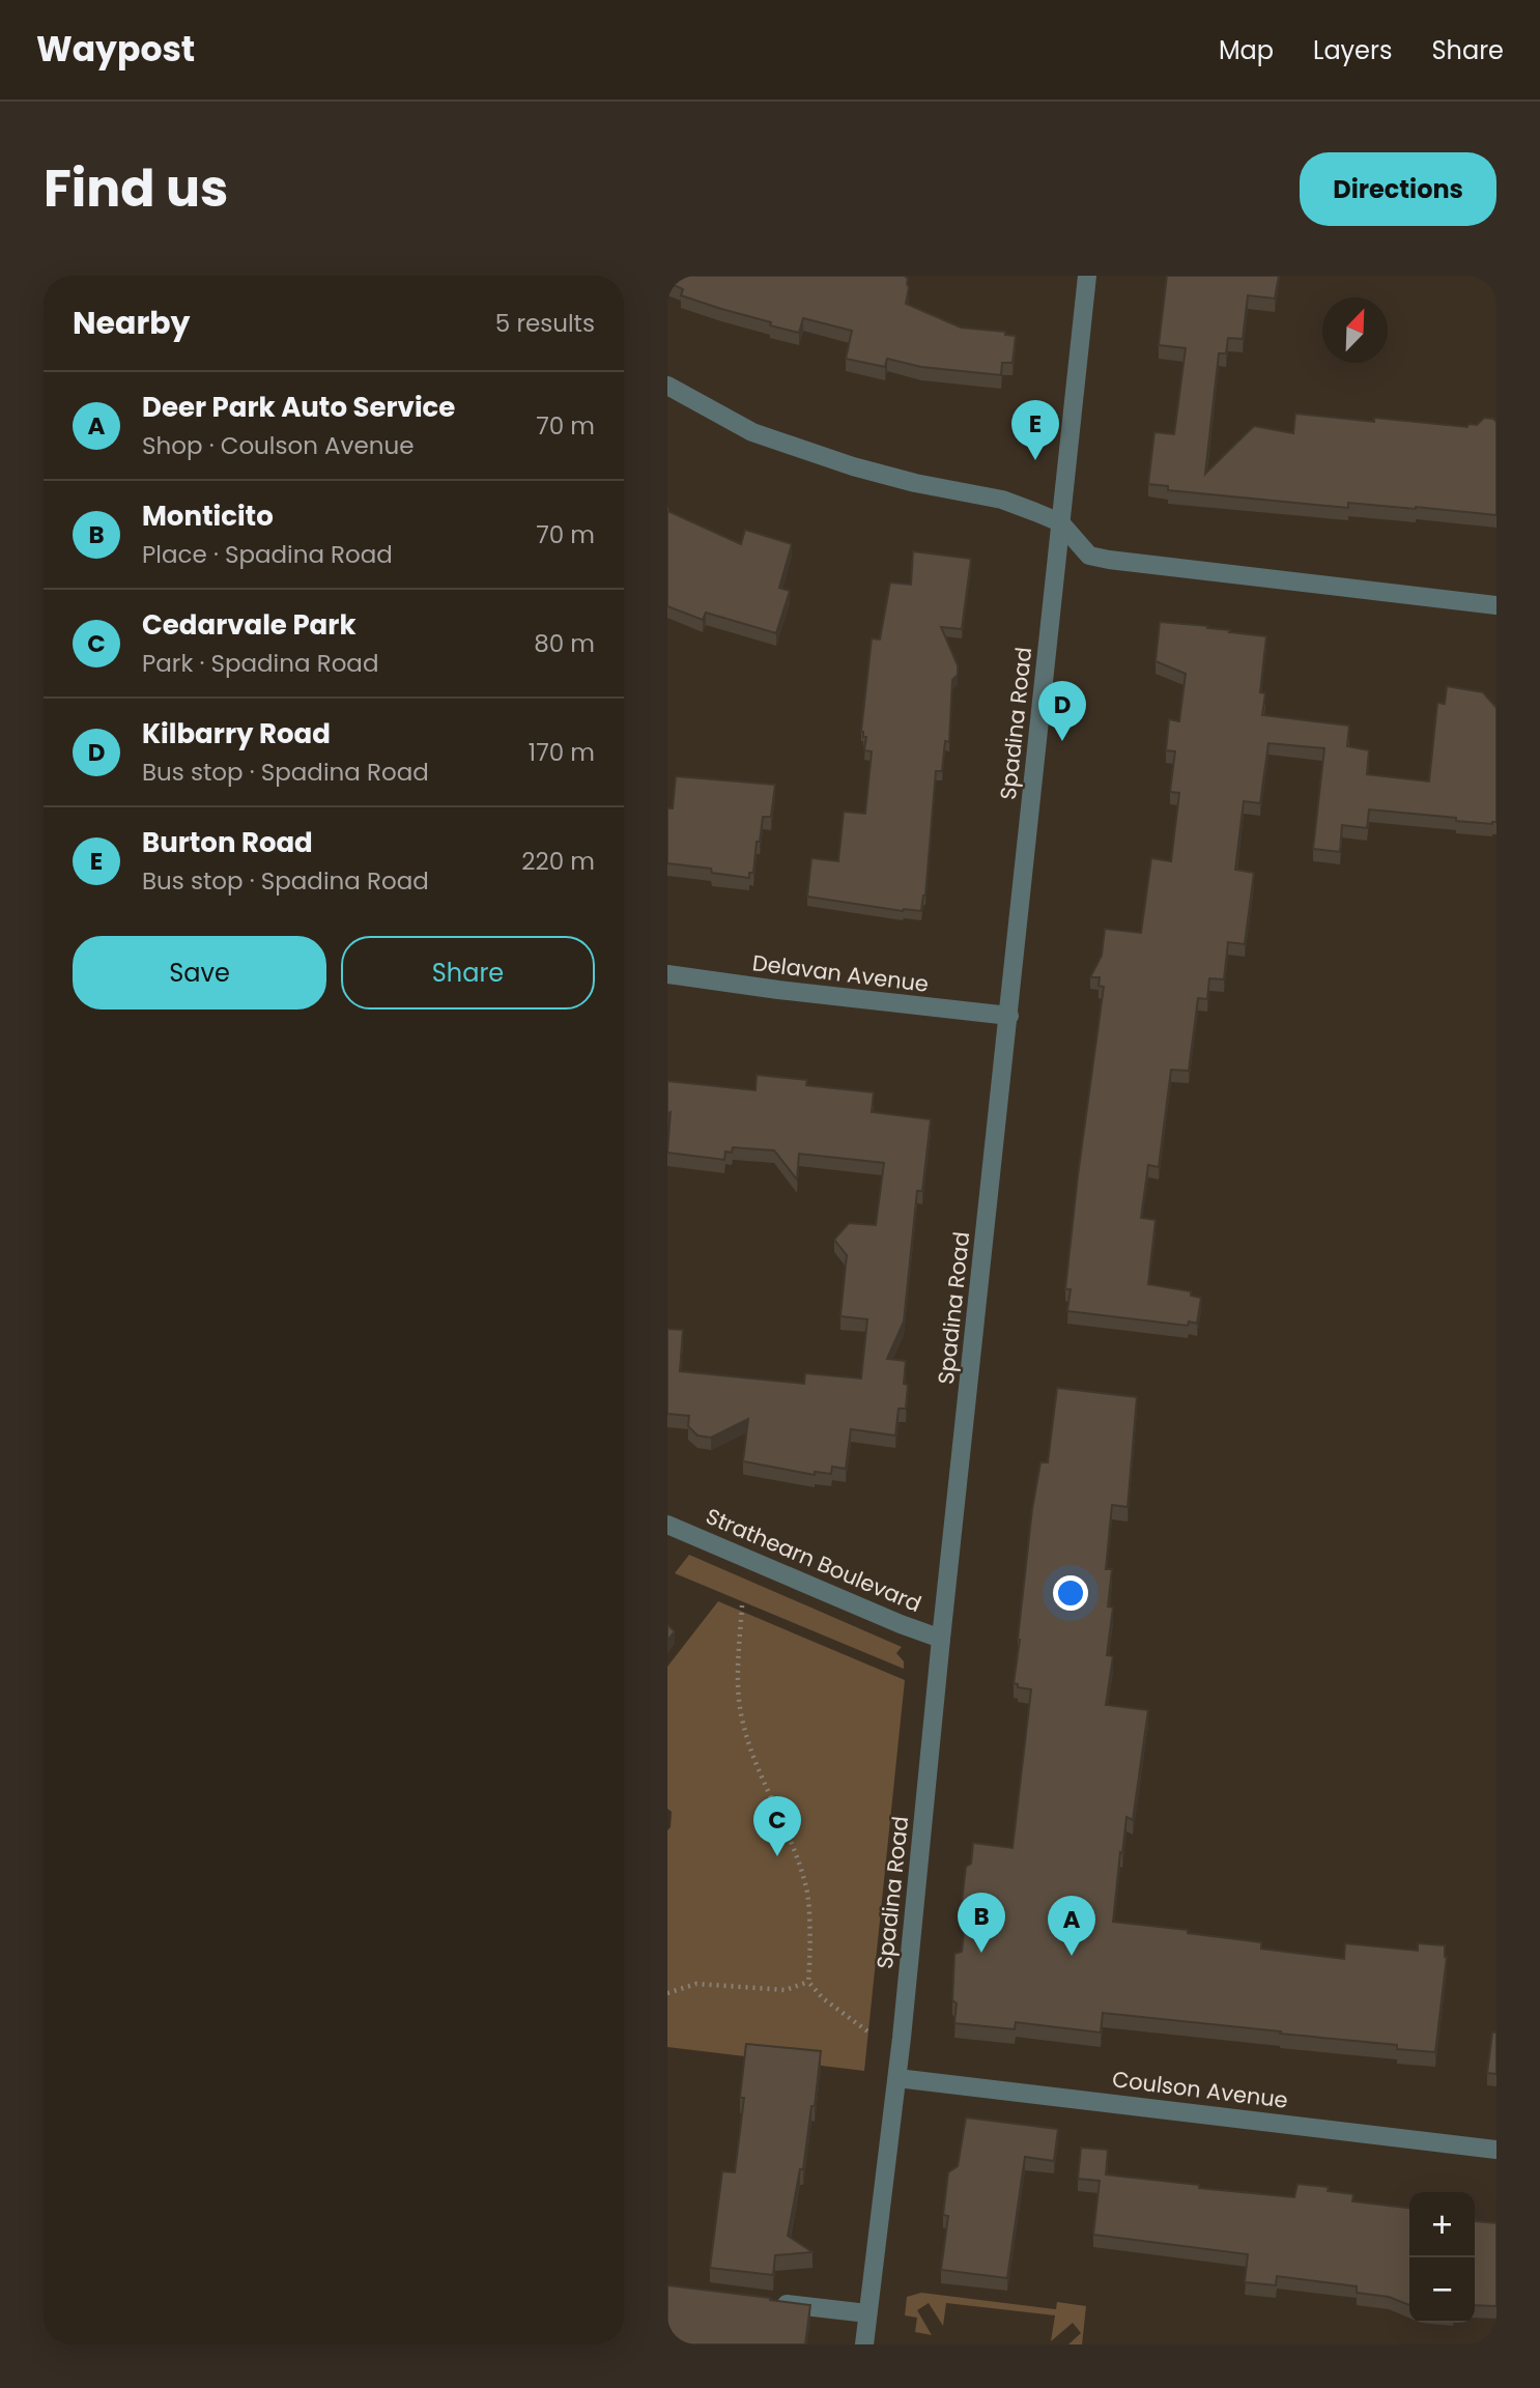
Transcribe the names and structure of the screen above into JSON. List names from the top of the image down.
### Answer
{
  "streets": {
    "street": [
      "Spadina Road",
      "Delavan Avenue",
      "Strathearn Boulevard",
      "Coulson Avenue"
    ]
  },
  "crossings": [
    ["Spadina Road", "Delavan Avenue"],
    ["Spadina Road", "Strathearn Boulevard"],
    ["Spadina Road", "Coulson Avenue"]
  ],
  "north": "top right",
  "page": {
    "header": "Waypost",
    "nav": ["Map", "Layers", "Share"],
    "title": "Find us",
    "buttons": [
      "Directions",
      ["Save", "Share"]
    ],
    "heading": ["Nearby", "5 results"],
    "list": [
      {
        "mark": "A",
        "name": "Deer Park Auto Service",
        "note": "Shop · Coulson Avenue",
        "value": "70 m"
      },
      {
        "mark": "B",
        "name": "Monticito",
        "note": "Place · Spadina Road",
        "value": "70 m"
      },
      {
        "mark": "C",
        "name": "Cedarvale Park",
        "note": "Park · Spadina Road",
        "value": "80 m"
      },
      {
        "mark": "D",
        "name": "Kilbarry Road",
        "note": "Bus stop · Spadina Road",
        "value": "170 m"
      },
      {
        "mark": "E",
        "name": "Burton Road",
        "note": "Bus stop · Spadina Road",
        "value": "220 m"
      }
    ],
    "pins": [
      "E",
      "D",
      "C",
      "B",
      "A"
    ],
    "map_buttons": ["+", "−"]
  }
}
